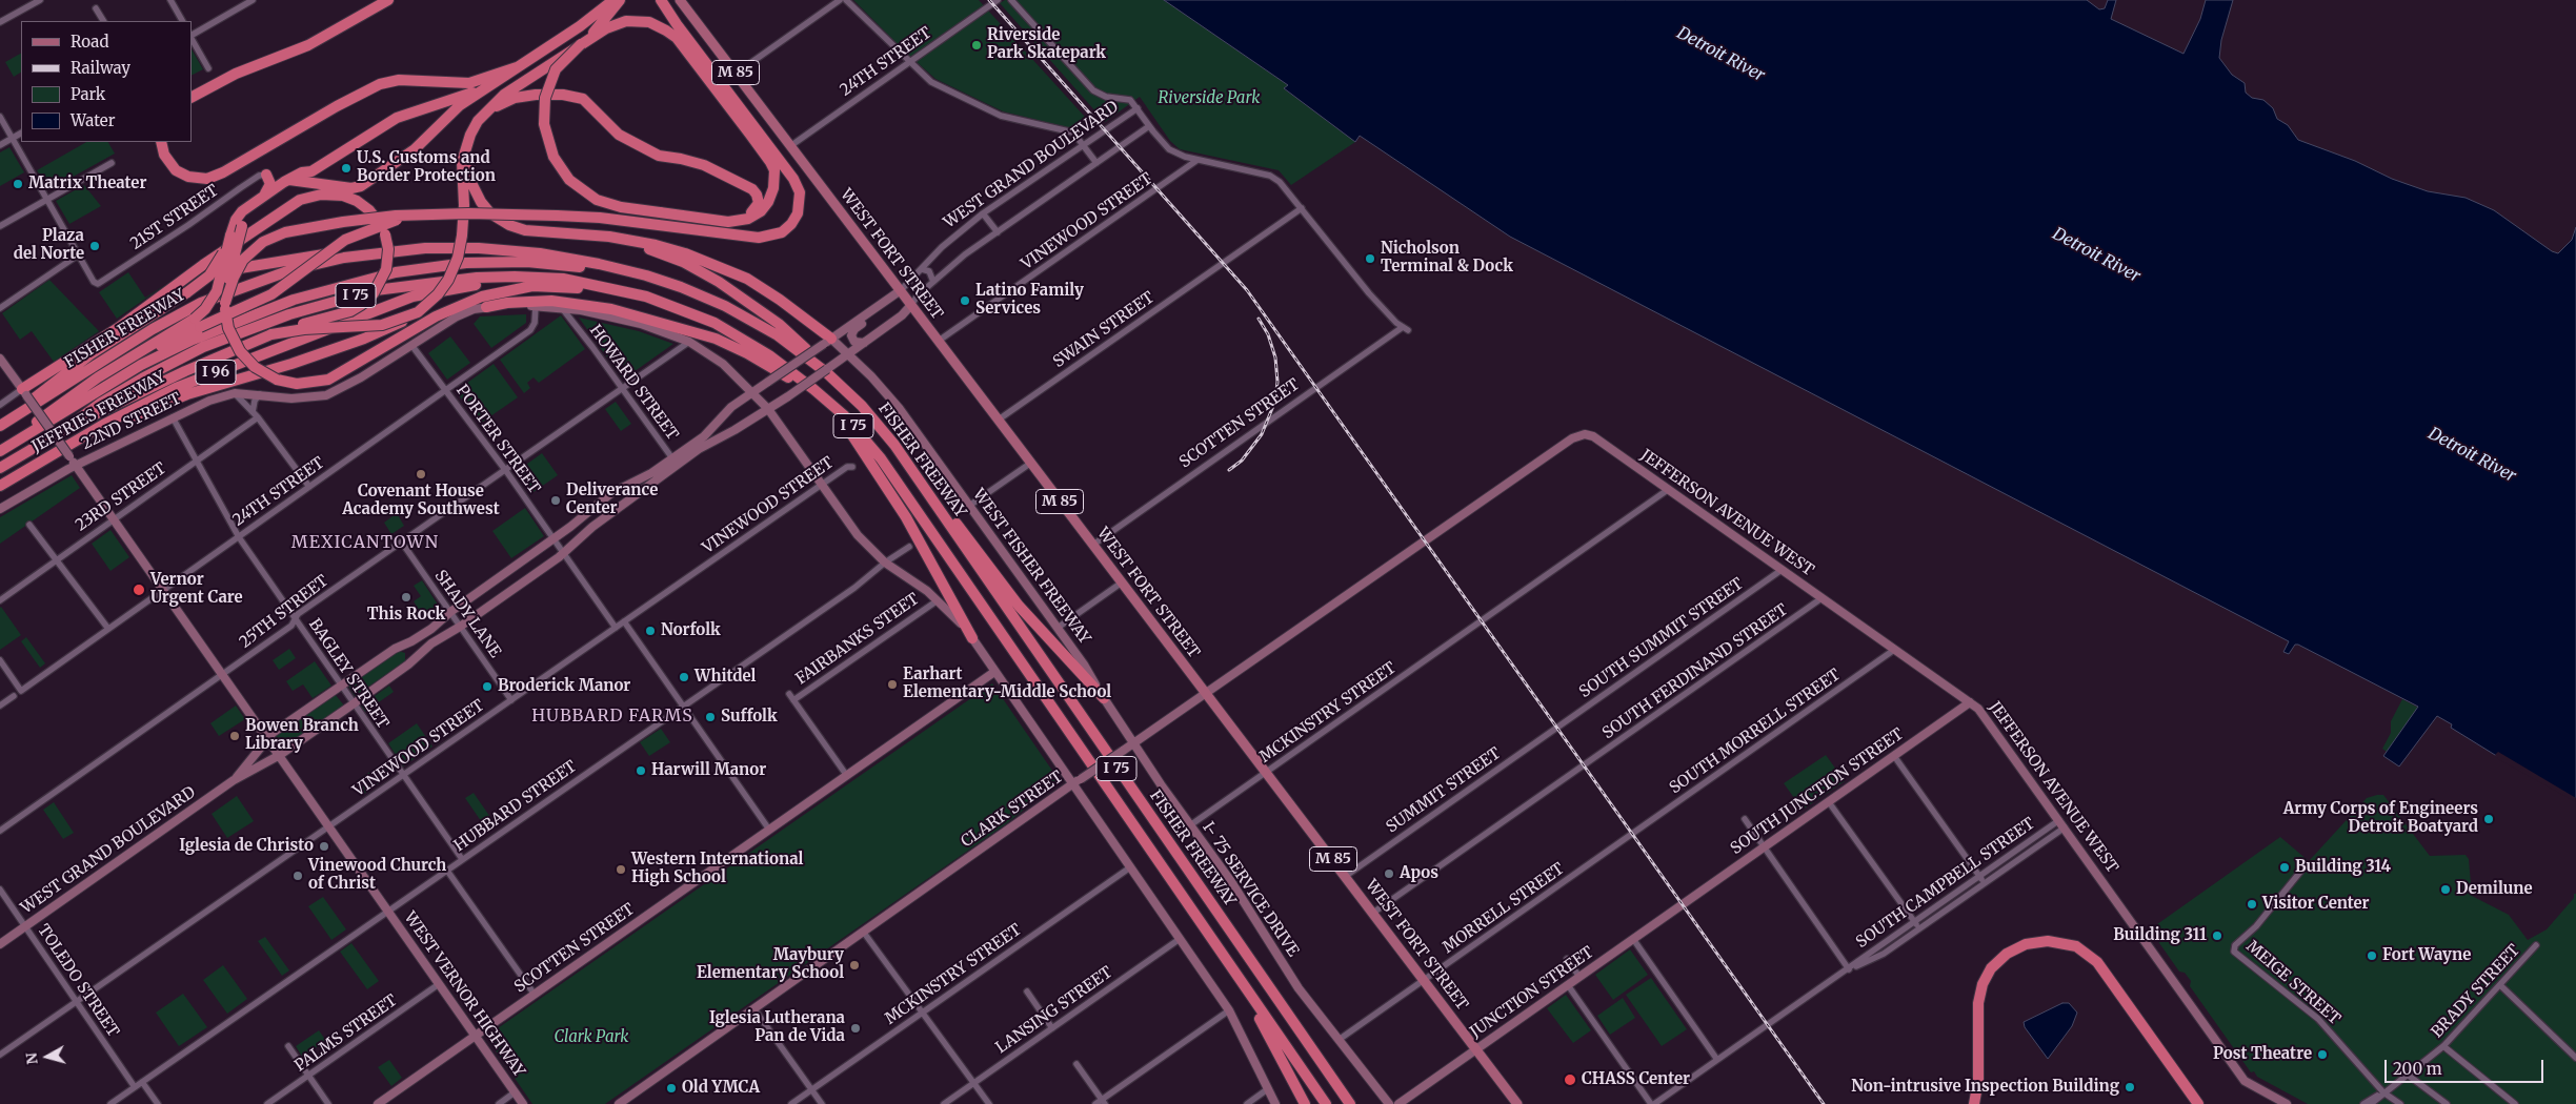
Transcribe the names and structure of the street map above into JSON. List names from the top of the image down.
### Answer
{
  "streets": {
    "highway": [
      "I 75",
      "FISHER FREEWAY",
      "I 96",
      "JEFFRIES FREEWAY"
    ],
    "main road": ["M 85", "WEST FORT STREET"],
    "street": [
      "24TH STREET",
      "WEST GRAND BOULEVARD",
      "21ST STREET",
      "VINEWOOD STREET",
      "SWAIN STREET",
      "HOWARD STREET",
      "22ND STREET",
      "SCOTTEN STREET",
      "PORTER STREET",
      "23RD STREET",
      "JEFFERSON AVENUE WEST",
      "WEST FISHER FREEWAY",
      "25TH STREET",
      "SHADY LANE",
      "SOUTH SUMMIT STREET",
      "FAIRBANKS STEET",
      "SOUTH FERDINAND STREET",
      "BAGLEY STREET",
      "MCKINSTRY STREET",
      "SOUTH MORRELL STREET",
      "SUMMIT STREET",
      "SOUTH JUNCTION STREET",
      "HUBBARD STREET",
      "CLARK STREET",
      "SOUTH CAMPBELL STREET",
      "I- 75 SERVICE DRIVE",
      "MORRELL STREET",
      "TOLEDO STREET",
      "MEIGE STREET",
      "BRADY STREET",
      "JUNCTION STREET",
      "WEST VERNOR HIGHWAY",
      "LANSING STREET",
      "PALMS STREET"
    ]
  },
  "crossings": [
    ["24TH STREET", "WEST FORT STREET"],
    ["24TH STREET", "PORTER STREET"],
    ["24TH STREET", "BAGLEY STREET"],
    ["24TH STREET", "WEST VERNOR HIGHWAY"],
    ["WEST GRAND BOULEVARD", "WEST FORT STREET"],
    ["WEST GRAND BOULEVARD", "HOWARD STREET"],
    ["WEST GRAND BOULEVARD", "PORTER STREET"],
    ["WEST GRAND BOULEVARD", "WEST FISHER FREEWAY"],
    ["WEST GRAND BOULEVARD", "SHADY LANE"],
    ["WEST GRAND BOULEVARD", "BAGLEY STREET"],
    ["WEST GRAND BOULEVARD", "TOLEDO STREET"],
    ["WEST GRAND BOULEVARD", "WEST VERNOR HIGHWAY"],
    ["VINEWOOD STREET", "WEST FORT STREET"],
    ["VINEWOOD STREET", "PORTER STREET"],
    ["VINEWOOD STREET", "SHADY LANE"],
    ["VINEWOOD STREET", "BAGLEY STREET"],
    ["VINEWOOD STREET", "TOLEDO STREET"],
    ["VINEWOOD STREET", "WEST VERNOR HIGHWAY"],
    ["WEST FORT STREET", "SWAIN STREET"],
    ["WEST FORT STREET", "SCOTTEN STREET"],
    ["WEST FORT STREET", "SOUTH FERDINAND STREET"],
    ["WEST FORT STREET", "MCKINSTRY STREET"],
    ["WEST FORT STREET", "SUMMIT STREET"],
    ["WEST FORT STREET", "CLARK STREET"],
    ["WEST FORT STREET", "MORRELL STREET"],
    ["WEST FORT STREET", "JUNCTION STREET"],
    ["FISHER FREEWAY", "JEFFRIES FREEWAY"],
    ["SWAIN STREET", "SCOTTEN STREET"],
    ["HOWARD STREET", "25TH STREET"],
    ["22ND STREET", "BAGLEY STREET"],
    ["22ND STREET", "WEST VERNOR HIGHWAY"],
    ["SCOTTEN STREET", "FAIRBANKS STEET"],
    ["SCOTTEN STREET", "WEST VERNOR HIGHWAY"],
    ["PORTER STREET", "25TH STREET"],
    ["23RD STREET", "BAGLEY STREET"],
    ["23RD STREET", "WEST VERNOR HIGHWAY"],
    ["JEFFERSON AVENUE WEST", "SOUTH SUMMIT STREET"],
    ["JEFFERSON AVENUE WEST", "SOUTH FERDINAND STREET"],
    ["JEFFERSON AVENUE WEST", "MCKINSTRY STREET"],
    ["JEFFERSON AVENUE WEST", "SOUTH MORRELL STREET"],
    ["JEFFERSON AVENUE WEST", "SOUTH JUNCTION STREET"],
    ["JEFFERSON AVENUE WEST", "CLARK STREET"],
    ["JEFFERSON AVENUE WEST", "SOUTH CAMPBELL STREET"],
    ["WEST FISHER FREEWAY", "MCKINSTRY STREET"],
    ["WEST FISHER FREEWAY", "CLARK STREET"],
    ["WEST FISHER FREEWAY", "I- 75 SERVICE DRIVE"],
    ["25TH STREET", "SHADY LANE"],
    ["25TH STREET", "BAGLEY STREET"],
    ["25TH STREET", "WEST VERNOR HIGHWAY"],
    ["SOUTH SUMMIT STREET", "SUMMIT STREET"],
    ["BAGLEY STREET", "HUBBARD STREET"],
    ["MCKINSTRY STREET", "I- 75 SERVICE DRIVE"],
    ["SOUTH MORRELL STREET", "MORRELL STREET"],
    ["SOUTH JUNCTION STREET", "JUNCTION STREET"],
    ["HUBBARD STREET", "TOLEDO STREET"],
    ["HUBBARD STREET", "WEST VERNOR HIGHWAY"],
    ["I- 75 SERVICE DRIVE", "MORRELL STREET"],
    ["MEIGE STREET", "BRADY STREET"],
    ["WEST VERNOR HIGHWAY", "PALMS STREET"]
  ],
  "districts": ["MEXICANTOWN", "HUBBARD FARMS"],
  "water": ["Detroit River"],
  "parks": ["Riverside Park", "Clark Park"],
  "places": [
    "Riverside Park Skatepark",
    "U.S. Customs and Border Protection",
    "Matrix Theater",
    "Plaza del Norte",
    "Nicholson Terminal & Dock",
    "Latino Family Services",
    "Covenant House Academy Southwest",
    "Deliverance Center",
    "Vernor Urgent Care",
    "This Rock",
    "Norfolk",
    "Whitdel",
    "Earhart Elementary-Middle School",
    "Broderick Manor",
    "Suffolk",
    "Bowen Branch Library",
    "Harwill Manor",
    "Army Corps of Engineers Detroit Boatyard",
    "Iglesia de Christo",
    "Building 314",
    "Western International High School",
    "Apos",
    "Vinewood Church of Christ",
    "Demilune",
    "Visitor Center",
    "Building 311",
    "Fort Wayne",
    "Maybury Elementary School",
    "Iglesia Lutherana Pan de Vida",
    "Post Theatre",
    "CHASS Center",
    "Non-intrusive Inspection Building",
    "Old YMCA"
  ],
  "legend": [
    "Road",
    "Railway",
    "Park",
    "Water"
  ],
  "scale_bar": "200 m",
  "north": "left"
}
